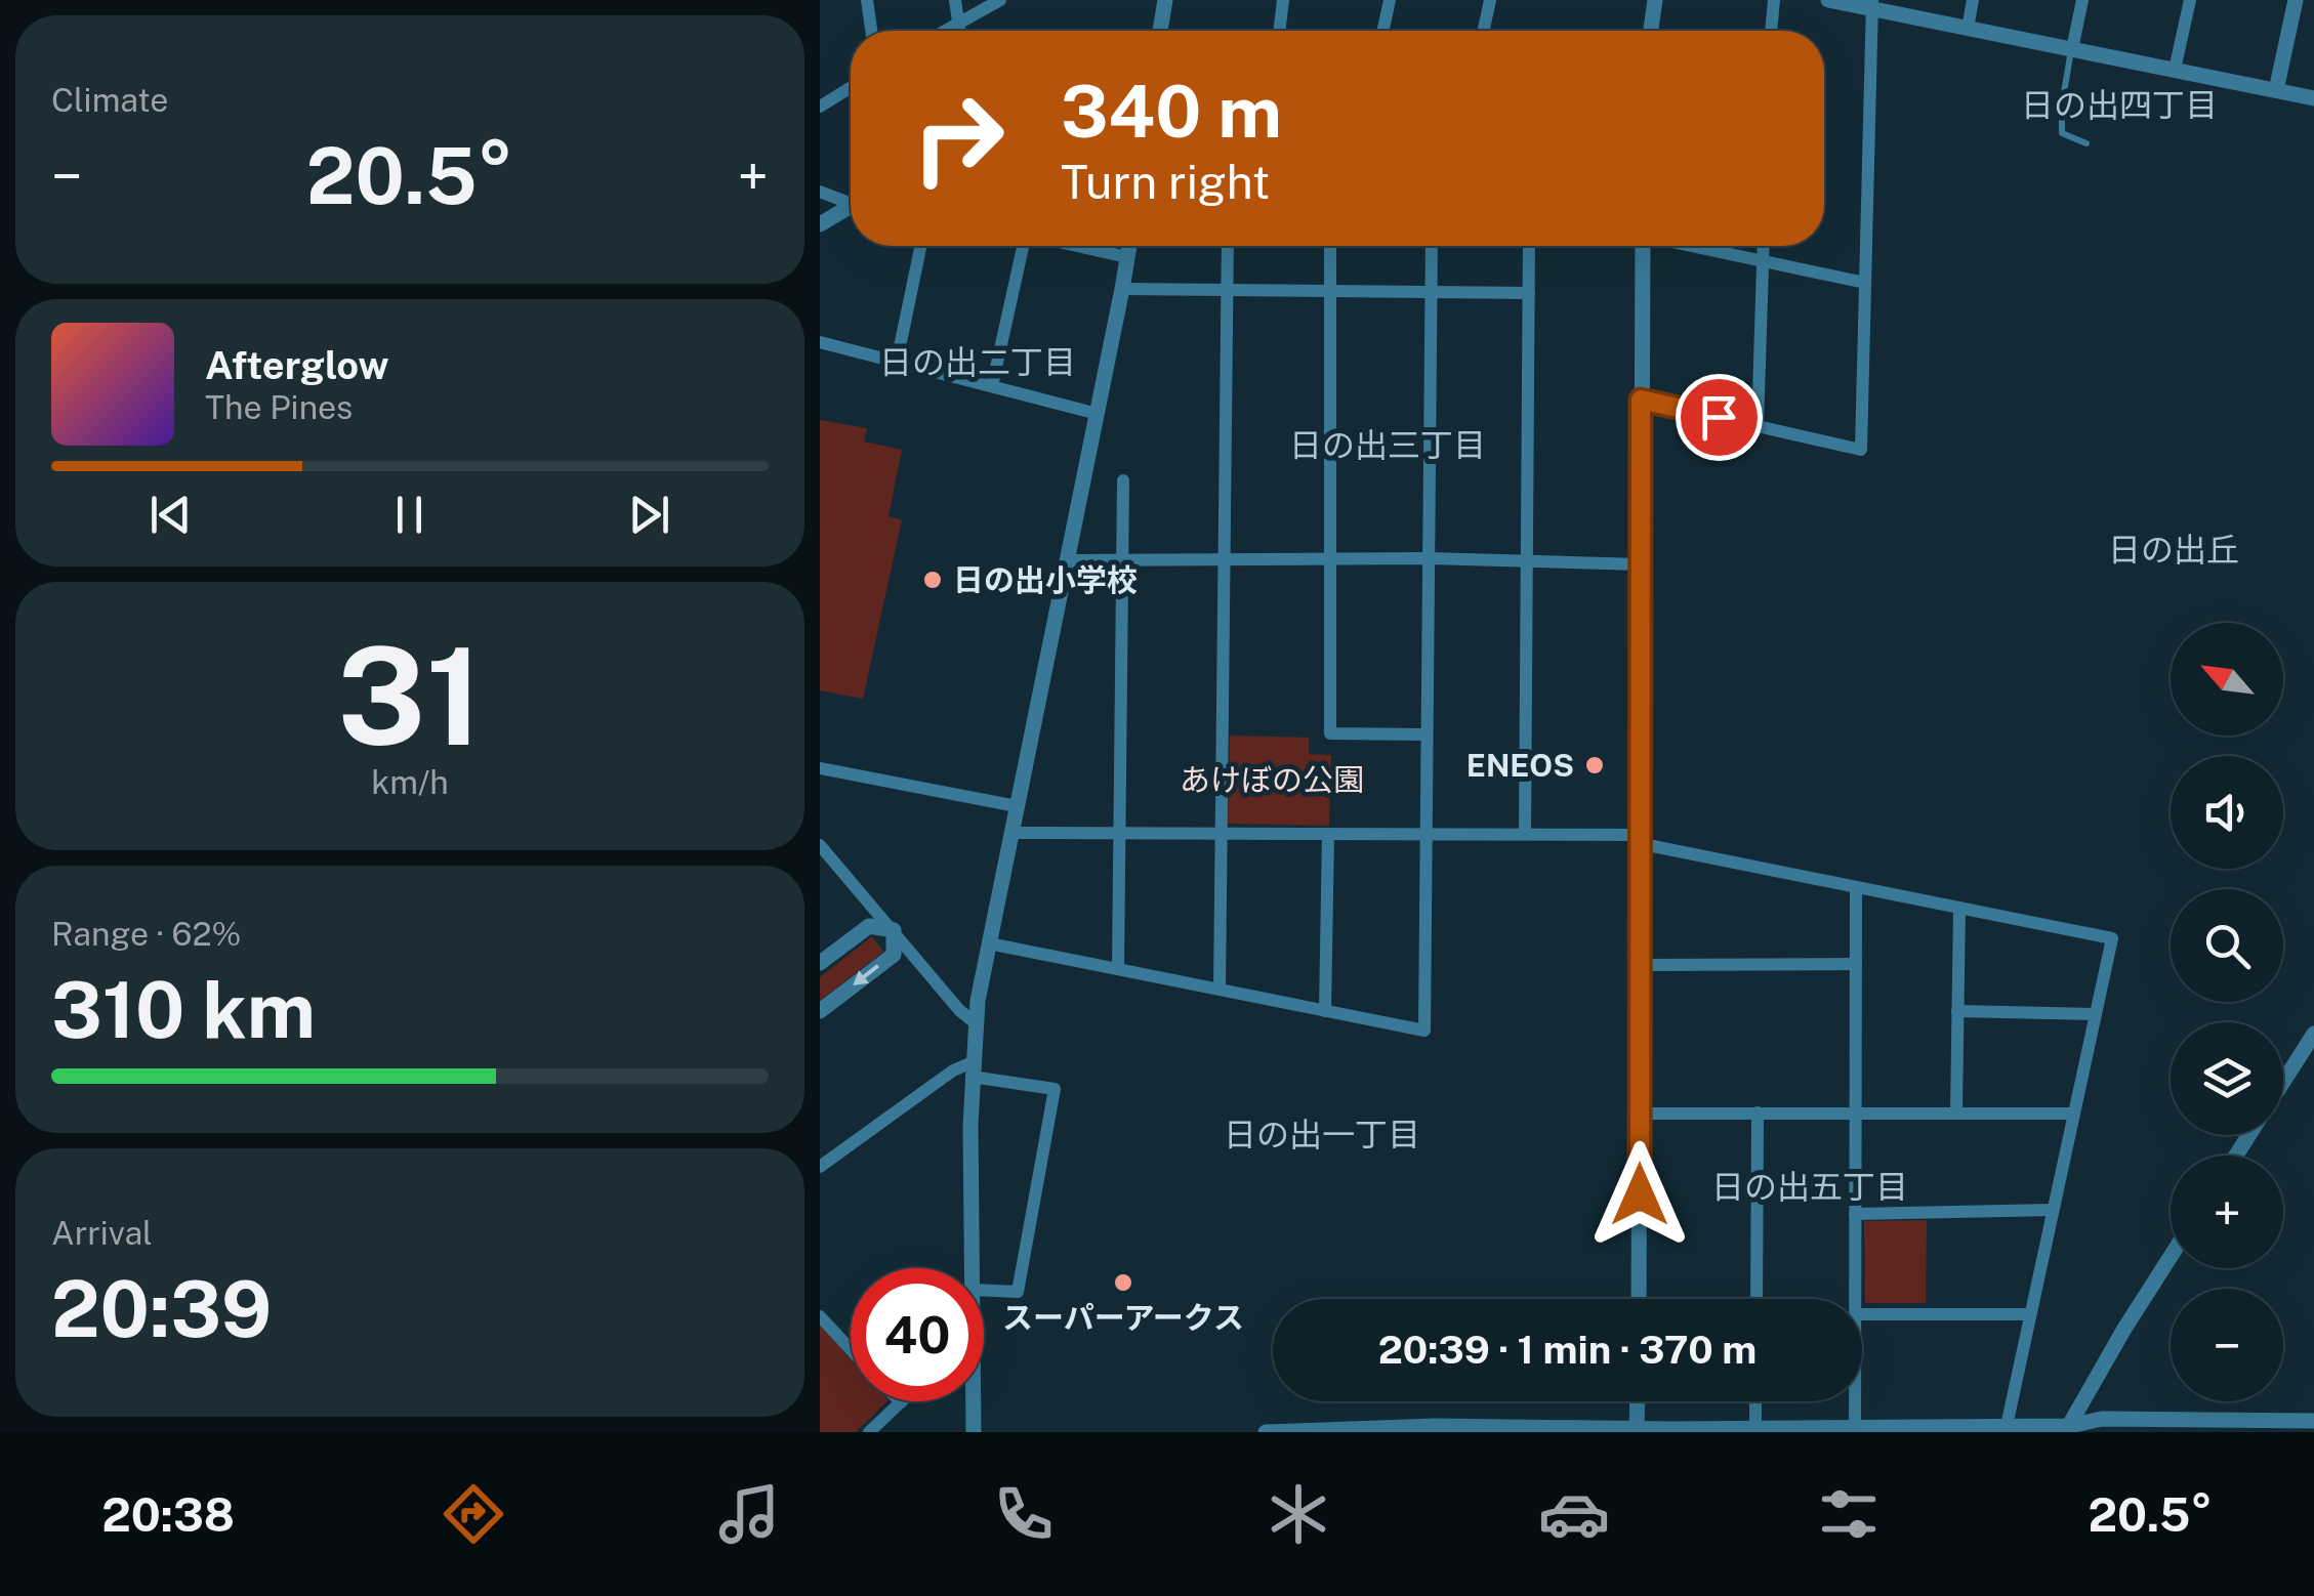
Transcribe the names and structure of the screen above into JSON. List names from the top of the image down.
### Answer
{
  "districts": [
    "日の出四丁目",
    "日の出二丁目",
    "日の出三丁目",
    "日の出丘",
    "日の出一丁目",
    "日の出五丁目"
  ],
  "parks": ["あけぼの公園"],
  "places": ["日の出小学校", "ENEOS", "スーパーアークス"],
  "north": "top left",
  "page": {
    "tile": [
      "Climate",
      ["31", "km/h"],
      ["Range · 62%", "310 km"],
      ["Arrival", "20:39"]
    ],
    "turn": ["340 m", "Turn right"],
    "heat": ["−", "20.5°", "+"],
    "song": ["Afterglow", "The Pines"],
    "map_buttons": ["+", "−"],
    "limit": "40",
    "trip": "20:39 · 1 min · 370 m",
    "tabs": ["20:38", "20.5°"]
  }
}
